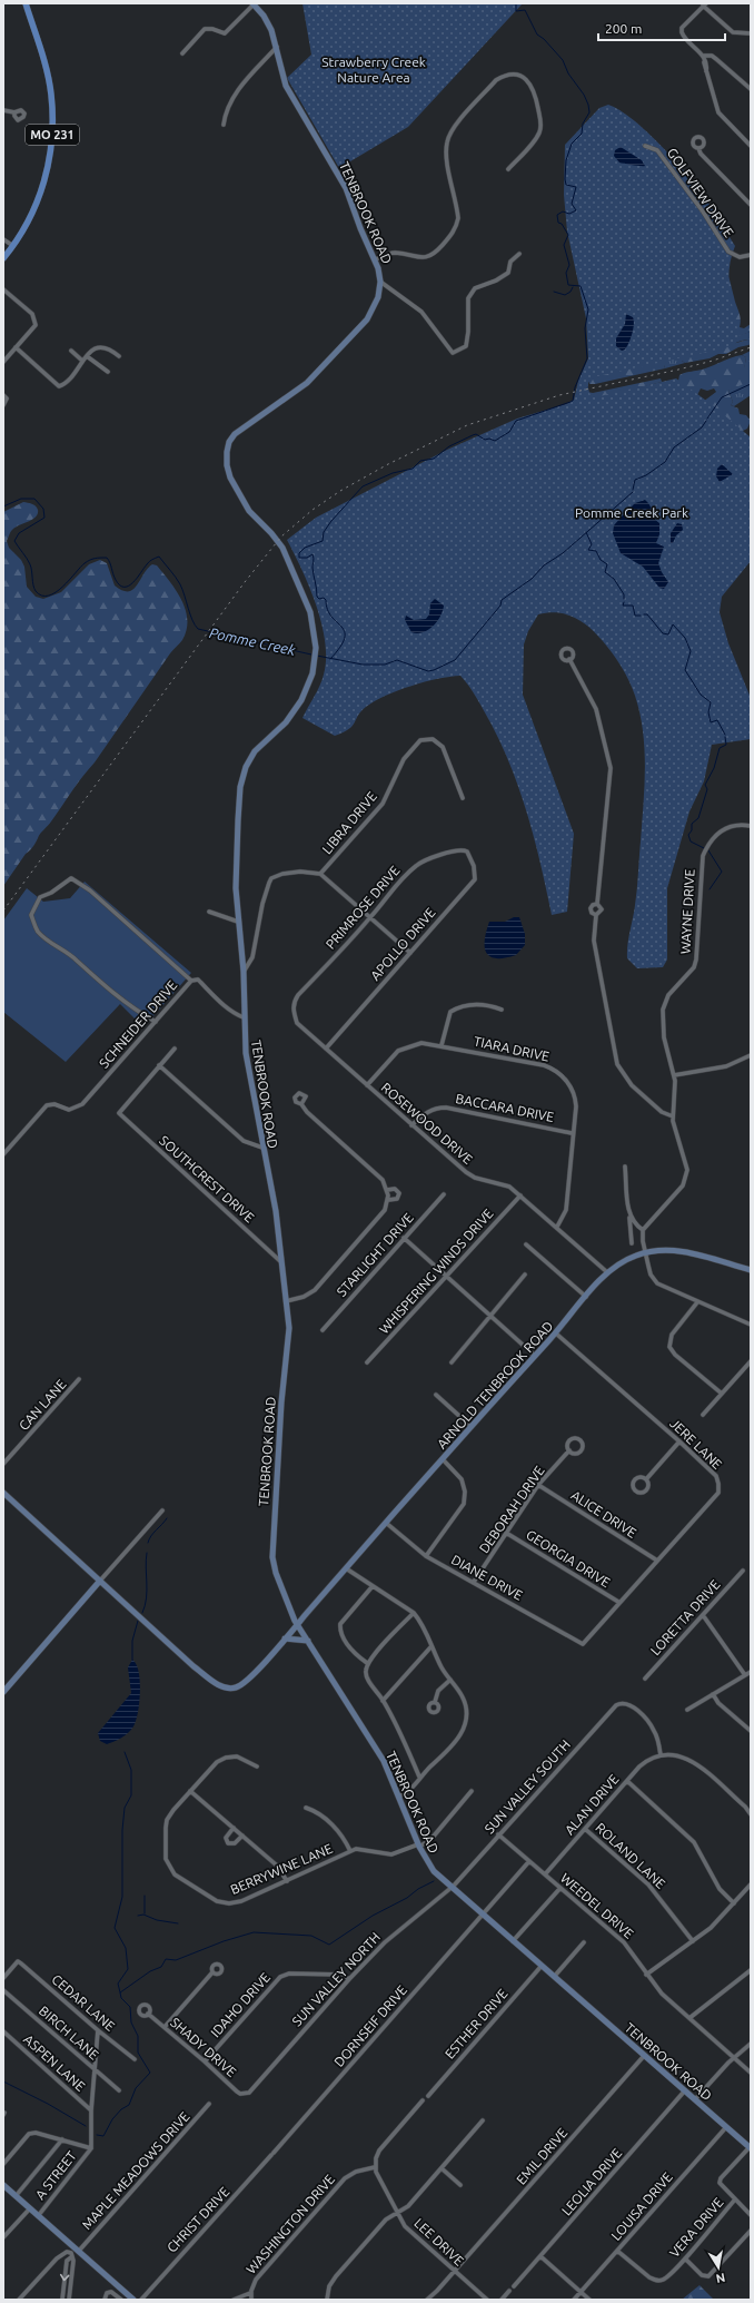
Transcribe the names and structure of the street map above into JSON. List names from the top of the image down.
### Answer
{
  "streets": {
    "main road": ["MO 231"],
    "street": [
      "GOLFVIEW DRIVE",
      "TENBROOK ROAD",
      "LIBRA DRIVE",
      "PRIMROSE DRIVE",
      "WAYNE DRIVE",
      "APOLLO DRIVE",
      "SCHNEIDER DRIVE",
      "TIARA DRIVE",
      "BACCARA DRIVE",
      "ROSEWOOD DRIVE",
      "SOUTHCREST DRIVE",
      "STARLIGHT DRIVE",
      "WHISPERING WINDS DRIVE",
      "ARNOLD TENBROOK ROAD",
      "CAN LANE",
      "JERE LANE",
      "DEBORAH DRIVE",
      "ALICE DRIVE",
      "GEORGIA DRIVE",
      "DIANE DRIVE",
      "LORETTA DRIVE",
      "SUN VALLEY SOUTH",
      "ALAN DRIVE",
      "ROLAND LANE",
      "BERRYWINE LANE",
      "WEEDEL DRIVE",
      "SUN VALLEY NORTH",
      "CEDAR LANE",
      "IDAHO DRIVE",
      "ESTHER DRIVE",
      "DORNSEIF DRIVE",
      "BIRCH LANE",
      "SHADY DRIVE",
      "ASPEN LANE",
      "EMIL DRIVE",
      "MAPLE MEADOWS DRIVE",
      "A STREET",
      "LEOLIA DRIVE",
      "LOUISA DRIVE",
      "CHRIST DRIVE",
      "WASHINGTON DRIVE",
      "VERA DRIVE",
      "LEE DRIVE"
    ]
  },
  "crossings": [
    ["TENBROOK ROAD", "SCHNEIDER DRIVE"],
    ["TENBROOK ROAD", "SOUTHCREST DRIVE"],
    ["TENBROOK ROAD", "ARNOLD TENBROOK ROAD"],
    ["TENBROOK ROAD", "SUN VALLEY SOUTH"],
    ["TENBROOK ROAD", "BERRYWINE LANE"],
    ["TENBROOK ROAD", "SUN VALLEY NORTH"],
    ["TENBROOK ROAD", "ESTHER DRIVE"],
    ["TENBROOK ROAD", "DORNSEIF DRIVE"],
    ["TENBROOK ROAD", "EMIL DRIVE"],
    ["TENBROOK ROAD", "LEOLIA DRIVE"],
    ["TENBROOK ROAD", "LOUISA DRIVE"],
    ["TENBROOK ROAD", "VERA DRIVE"],
    ["PRIMROSE DRIVE", "APOLLO DRIVE"],
    ["PRIMROSE DRIVE", "ROSEWOOD DRIVE"],
    ["APOLLO DRIVE", "ROSEWOOD DRIVE"],
    ["TIARA DRIVE", "BACCARA DRIVE"],
    ["TIARA DRIVE", "ROSEWOOD DRIVE"],
    ["BACCARA DRIVE", "ROSEWOOD DRIVE"],
    ["ROSEWOOD DRIVE", "WHISPERING WINDS DRIVE"],
    ["ROSEWOOD DRIVE", "ARNOLD TENBROOK ROAD"],
    ["ARNOLD TENBROOK ROAD", "JERE LANE"],
    ["ARNOLD TENBROOK ROAD", "DIANE DRIVE"],
    ["JERE LANE", "ALICE DRIVE"],
    ["JERE LANE", "GEORGIA DRIVE"],
    ["JERE LANE", "DIANE DRIVE"],
    ["DEBORAH DRIVE", "ALICE DRIVE"],
    ["DEBORAH DRIVE", "GEORGIA DRIVE"],
    ["DEBORAH DRIVE", "DIANE DRIVE"],
    ["SUN VALLEY SOUTH", "ALAN DRIVE"],
    ["SUN VALLEY SOUTH", "WEEDEL DRIVE"],
    ["SUN VALLEY SOUTH", "SUN VALLEY NORTH"],
    ["ALAN DRIVE", "ROLAND LANE"],
    ["ALAN DRIVE", "WEEDEL DRIVE"],
    ["WEEDEL DRIVE", "DORNSEIF DRIVE"],
    ["SUN VALLEY NORTH", "IDAHO DRIVE"],
    ["SUN VALLEY NORTH", "SHADY DRIVE"],
    ["IDAHO DRIVE", "SHADY DRIVE"],
    ["DORNSEIF DRIVE", "CHRIST DRIVE"],
    ["EMIL DRIVE", "LEE DRIVE"],
    ["LOUISA DRIVE", "VERA DRIVE"],
    ["WASHINGTON DRIVE", "LEE DRIVE"]
  ],
  "water": ["Pomme Creek"],
  "parks": ["Strawberry Creek Nature Area", "Pomme Creek Park"],
  "scale_bar": "200 m",
  "north": "bottom"
}
